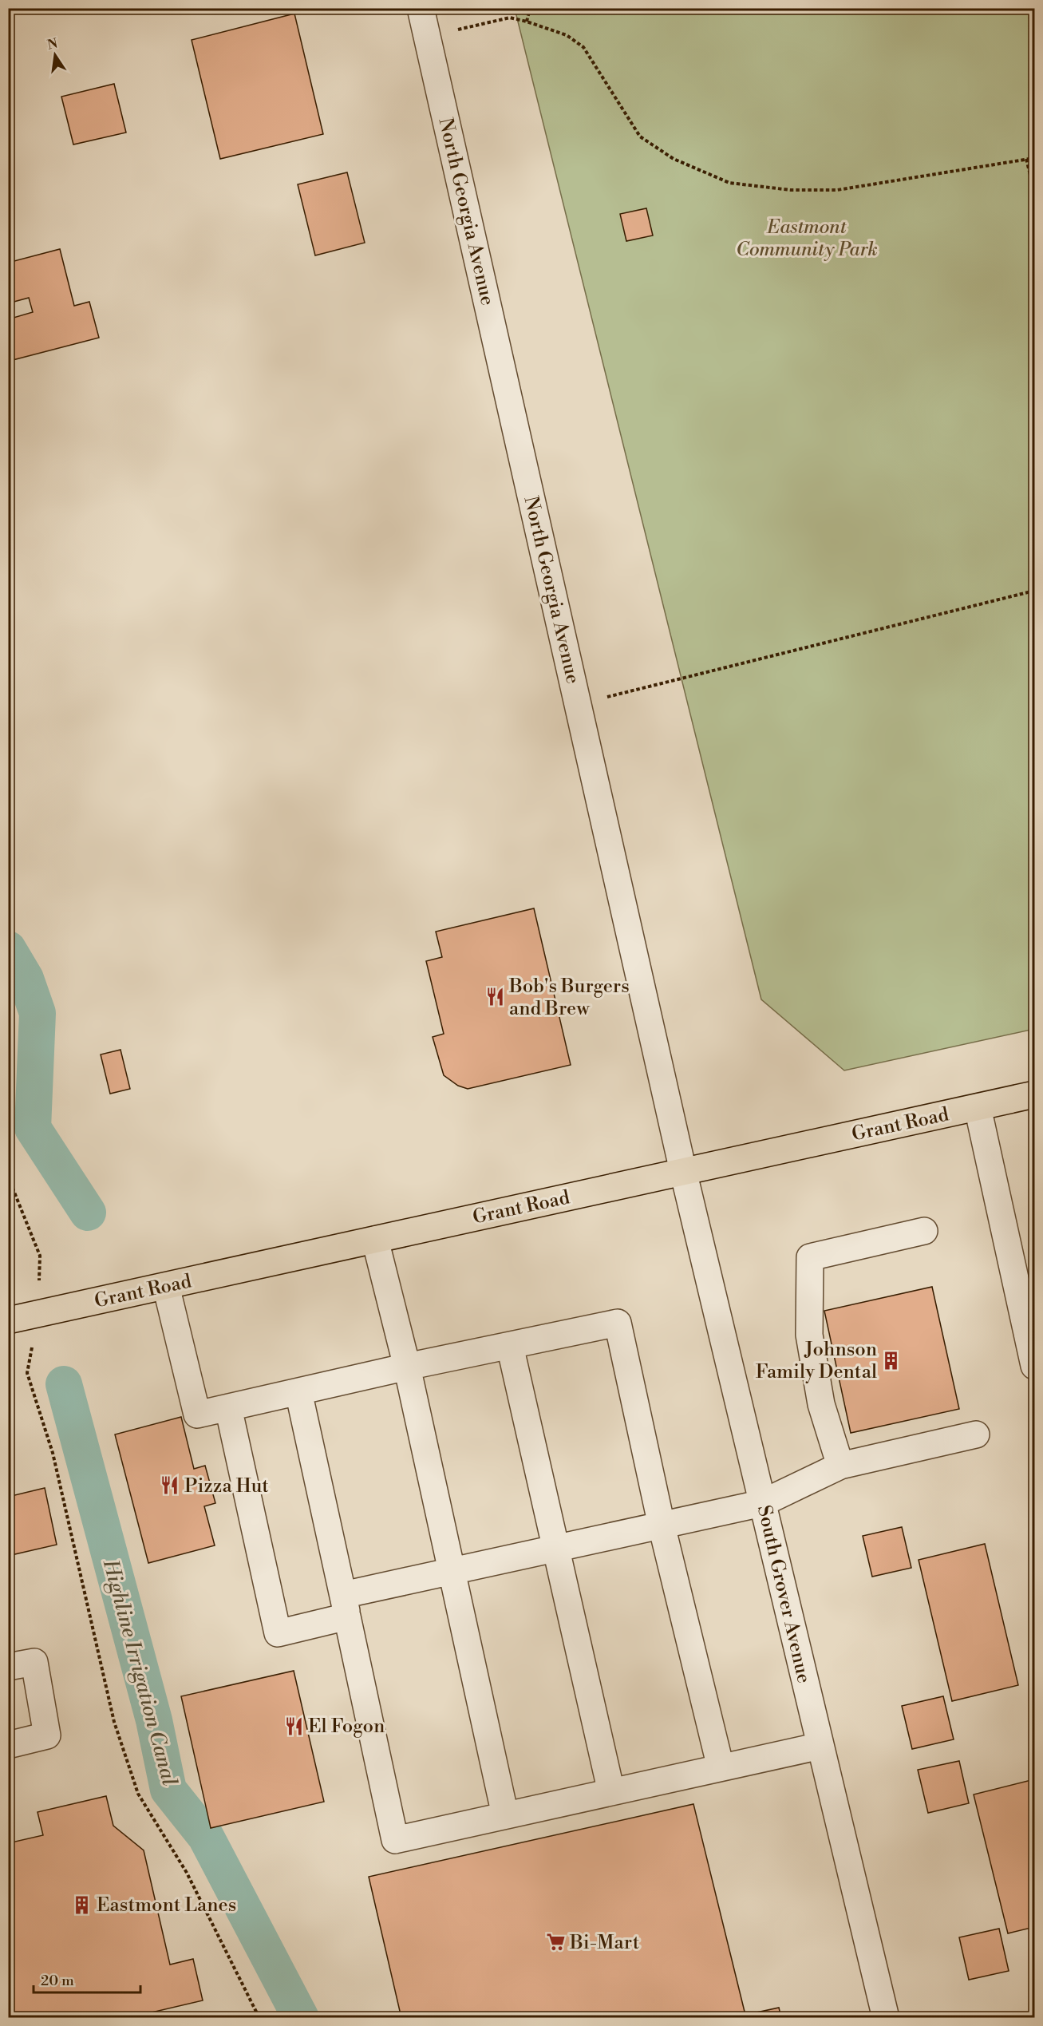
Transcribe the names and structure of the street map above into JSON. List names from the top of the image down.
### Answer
{
  "streets": {
    "main road": ["Grant Road"],
    "street": ["North Georgia Avenue", "South Grover Avenue"]
  },
  "crossings": [
    ["North Georgia Avenue", "Grant Road"],
    ["North Georgia Avenue", "South Grover Avenue"],
    ["Grant Road", "South Grover Avenue"]
  ],
  "water": ["Highline Irrigation Canal"],
  "parks": ["Eastmont Community Park"],
  "places": {
    "restaurant": ["Bob's Burgers and Brew", "Pizza Hut", "El Fogon"],
    "building": ["Johnson Family Dental", "Eastmont Lanes"],
    "supermarket": ["Bi-Mart"]
  },
  "scale_bar": "20 m",
  "north": "top"
}
